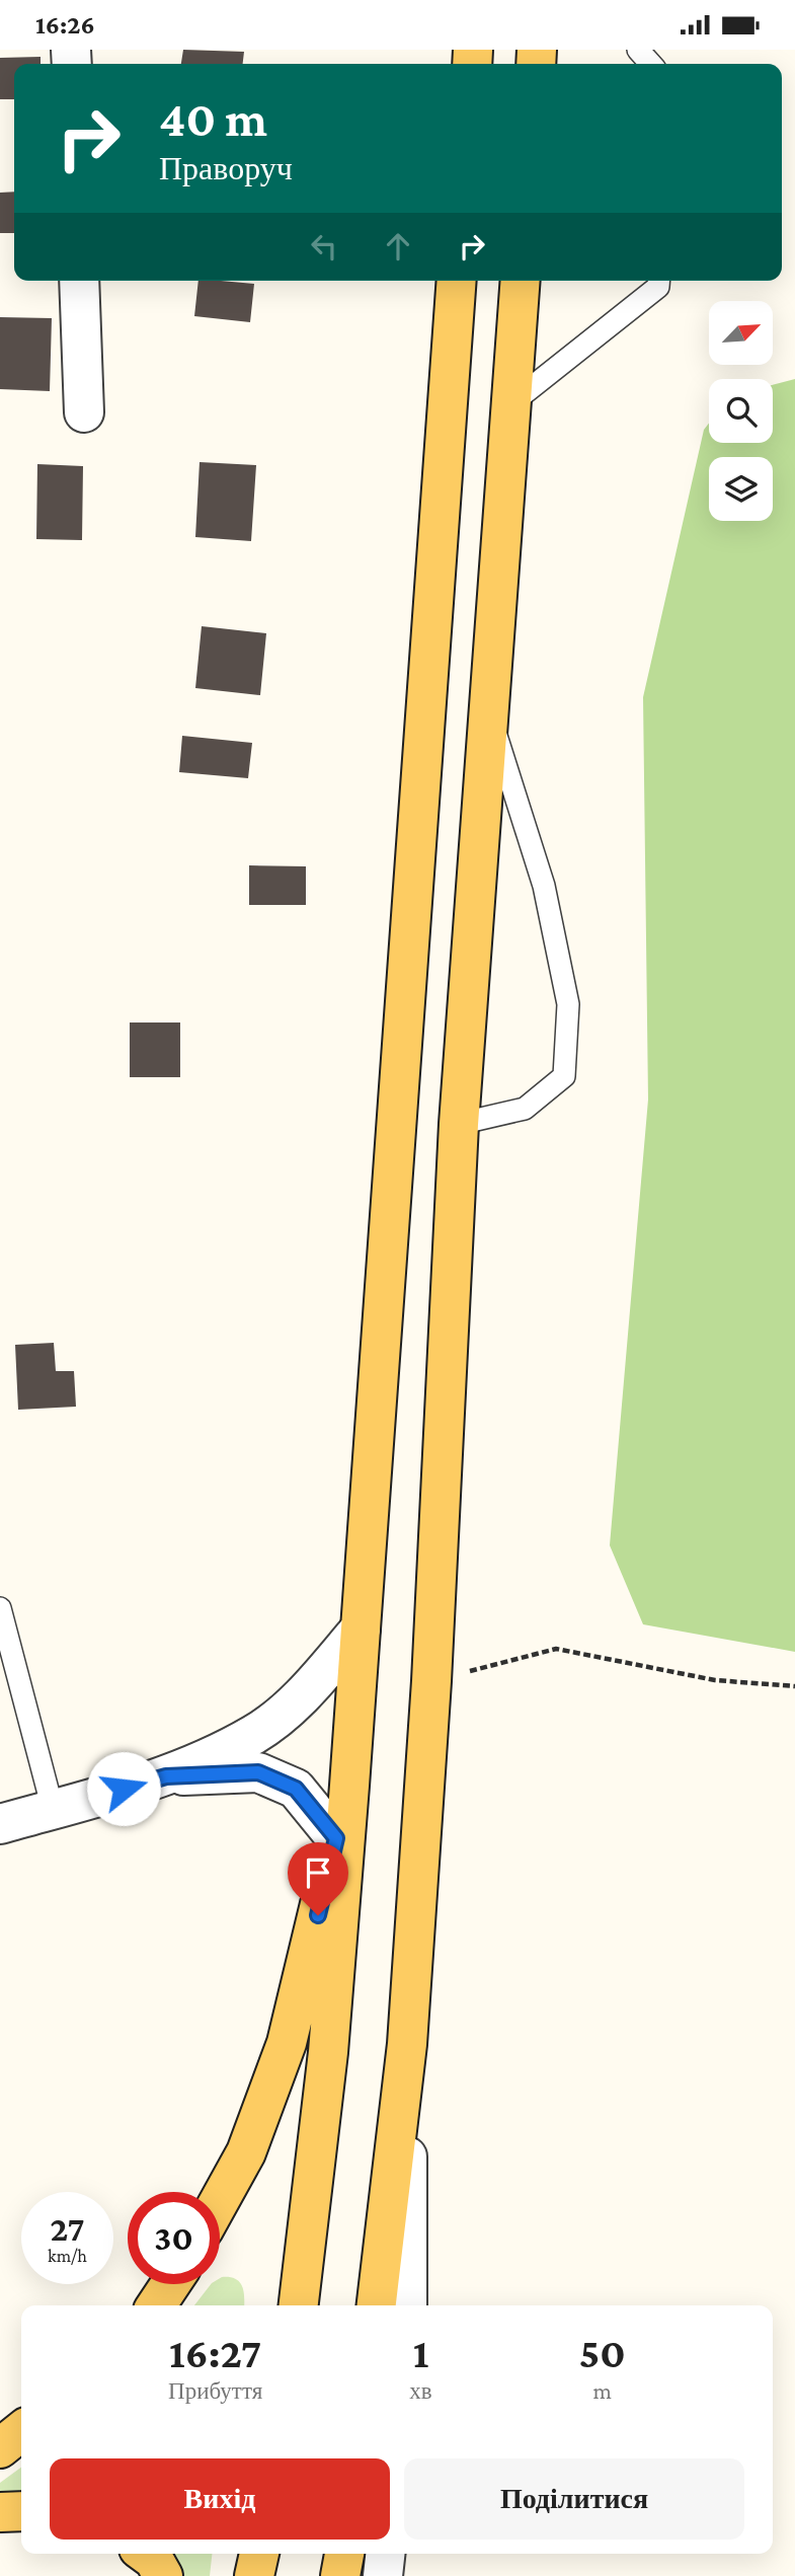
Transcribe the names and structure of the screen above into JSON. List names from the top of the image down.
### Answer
{
  "north": "top right",
  "page": {
    "status": "16:26",
    "turn": ["40 m", "Праворуч"],
    "speed": "27 km/h",
    "limit": "30",
    "eta": [
      "16:27",
      "Прибуття",
      "1",
      "хв",
      "50",
      "m"
    ],
    "buttons": ["Вихід", "Поділитися"]
  }
}
